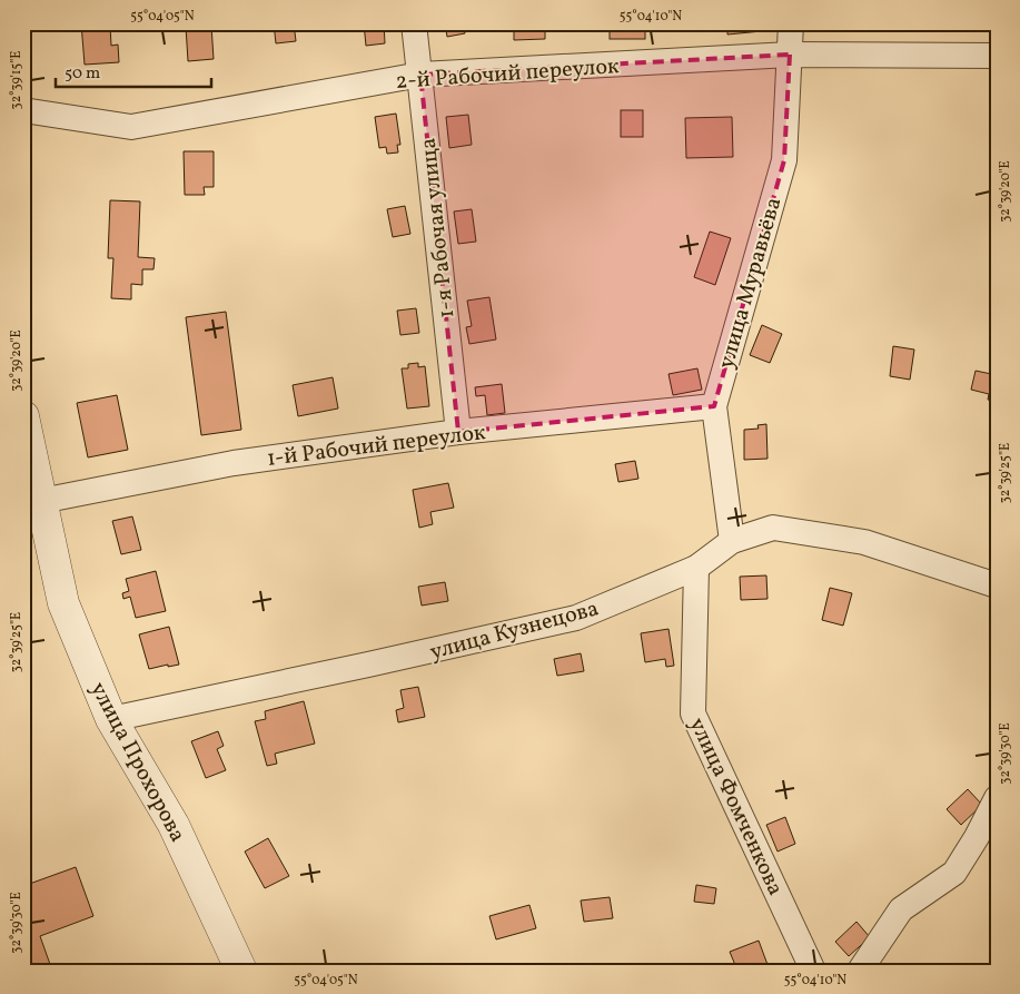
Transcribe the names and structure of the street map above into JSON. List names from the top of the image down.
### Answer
{
  "streets": {
    "street": [
      "2-й Рабочий переулок",
      "1-я Рабочая улица",
      "улица Муравьёва",
      "1-й Рабочий переулок",
      "улица Кузнецова",
      "улица Прохорова",
      "улица Фомченкова"
    ]
  },
  "crossings": [
    ["2-й Рабочий переулок", "1-я Рабочая улица"],
    ["2-й Рабочий переулок", "улица Муравьёва"],
    ["1-я Рабочая улица", "1-й Рабочий переулок"],
    ["улица Муравьёва", "1-й Рабочий переулок"],
    ["улица Муравьёва", "улица Кузнецова"],
    ["1-й Рабочий переулок", "улица Прохорова"],
    ["улица Кузнецова", "улица Прохорова"],
    ["улица Кузнецова", "улица Фомченкова"]
  ],
  "scale_bar": "50 m",
  "coordinates": [
    "55°04'05\"N",
    "55°04'10\"N",
    "32°39'15\"E",
    "32°39'20\"E",
    "32°39'25\"E",
    "32°39'30\"E"
  ]
}
